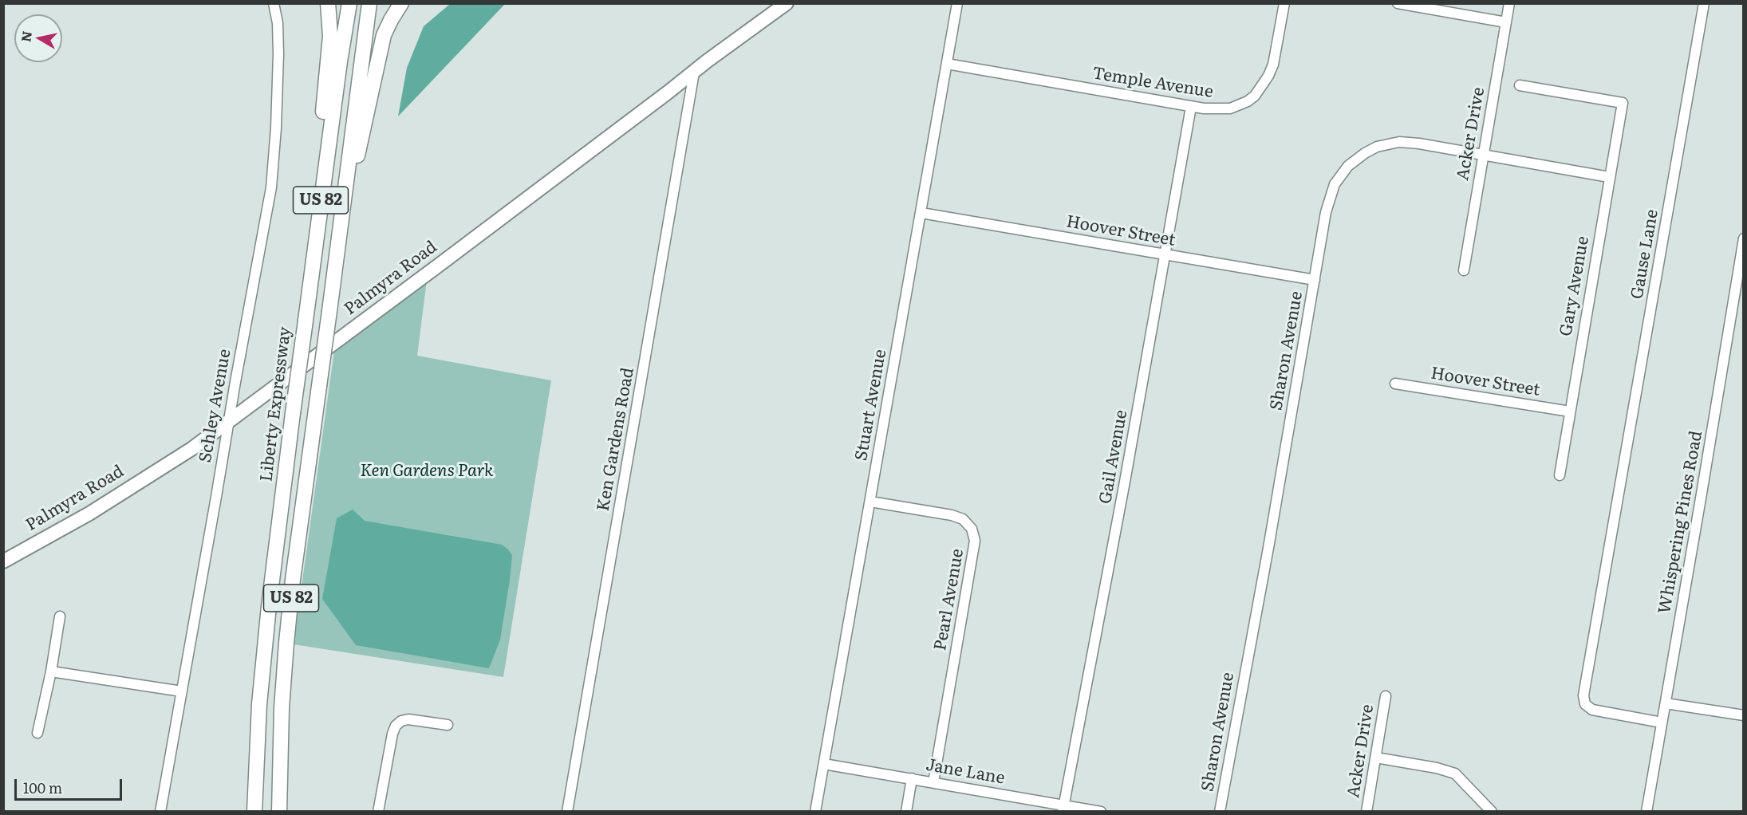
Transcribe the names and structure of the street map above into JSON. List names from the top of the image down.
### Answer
{
  "streets": {
    "highway": ["US 82", "Liberty Expressway"],
    "main road": ["Palmyra Road"],
    "street": [
      "Temple Avenue",
      "Acker Drive",
      "Hoover Street",
      "Gause Lane",
      "Gary Avenue",
      "Sharon Avenue",
      "Stuart Avenue",
      "Schley Avenue",
      "Ken Gardens Road",
      "Gail Avenue",
      "Whispering Pines Road",
      "Pearl Avenue",
      "Jane Lane"
    ]
  },
  "crossings": [
    ["Temple Avenue", "Stuart Avenue"],
    ["Temple Avenue", "Gail Avenue"],
    ["Acker Drive", "Sharon Avenue"],
    ["Hoover Street", "Gary Avenue"],
    ["Hoover Street", "Sharon Avenue"],
    ["Hoover Street", "Stuart Avenue"],
    ["Hoover Street", "Gail Avenue"],
    ["Gause Lane", "Whispering Pines Road"],
    ["Palmyra Road", "Schley Avenue"],
    ["Palmyra Road", "Ken Gardens Road"],
    ["Gary Avenue", "Sharon Avenue"],
    ["Stuart Avenue", "Pearl Avenue"],
    ["Stuart Avenue", "Jane Lane"],
    ["Gail Avenue", "Jane Lane"],
    ["Pearl Avenue", "Jane Lane"]
  ],
  "parks": ["Ken Gardens Park"],
  "scale_bar": "100 m",
  "north": "left"
}
